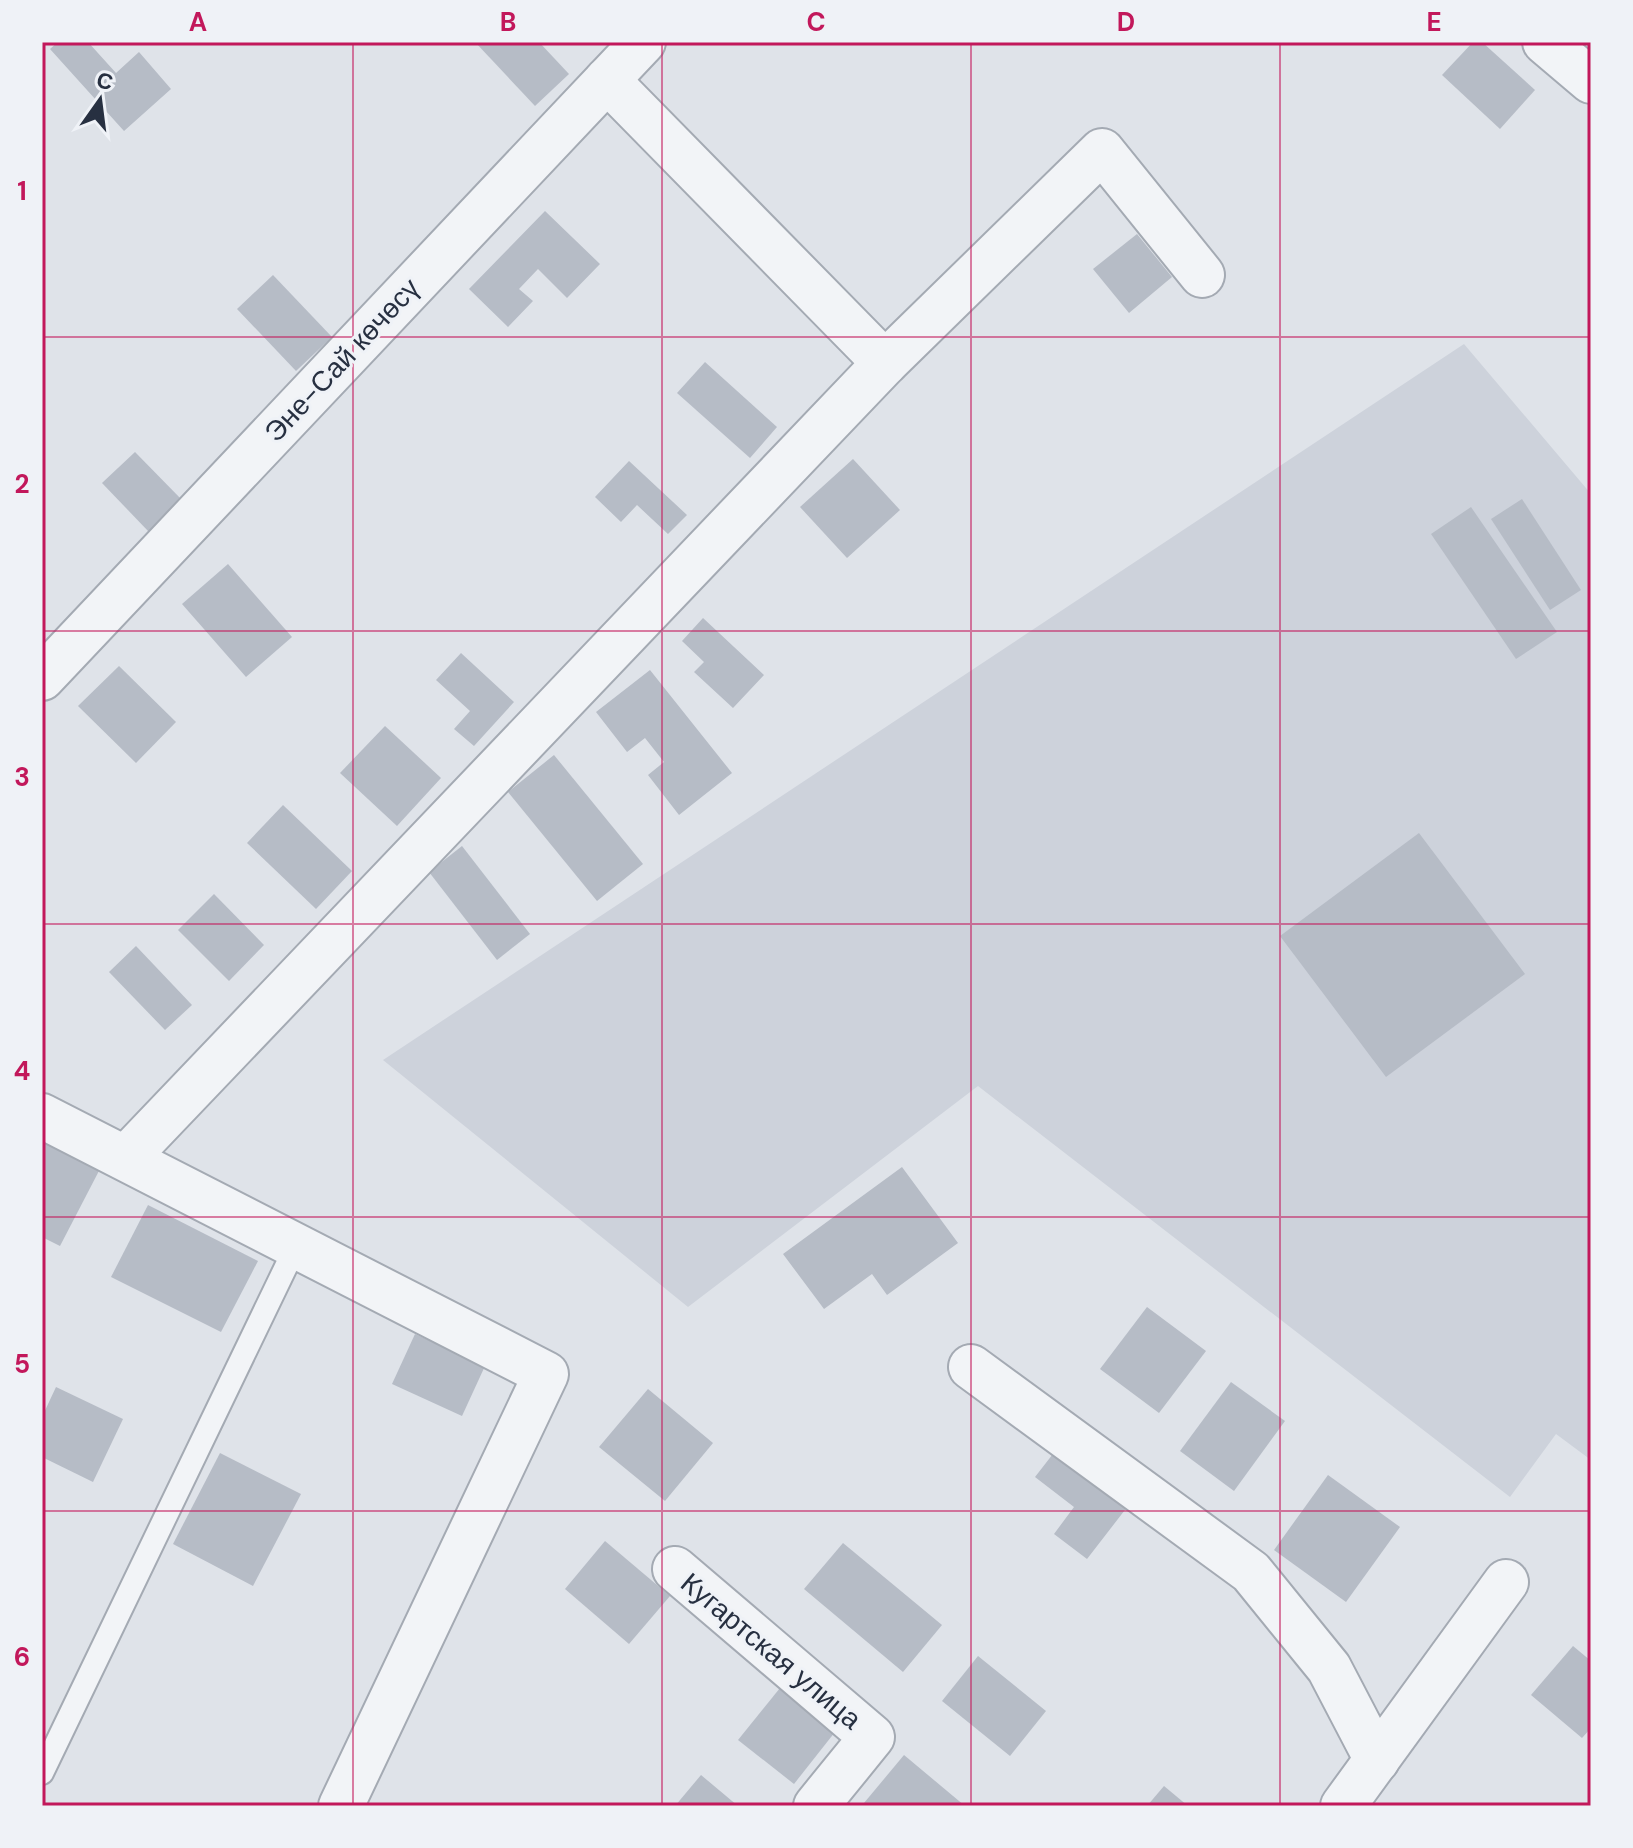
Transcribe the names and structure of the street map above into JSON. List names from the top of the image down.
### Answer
{
  "streets": {
    "street": ["Эне-Сай көчөсү", "Кугартская улица"]
  },
  "north": "top",
  "grid": {
    "columns": [
      "A",
      "B",
      "C",
      "D",
      "E"
    ],
    "rows": [
      "1",
      "2",
      "3",
      "4",
      "5",
      "6"
    ]
  }
}
